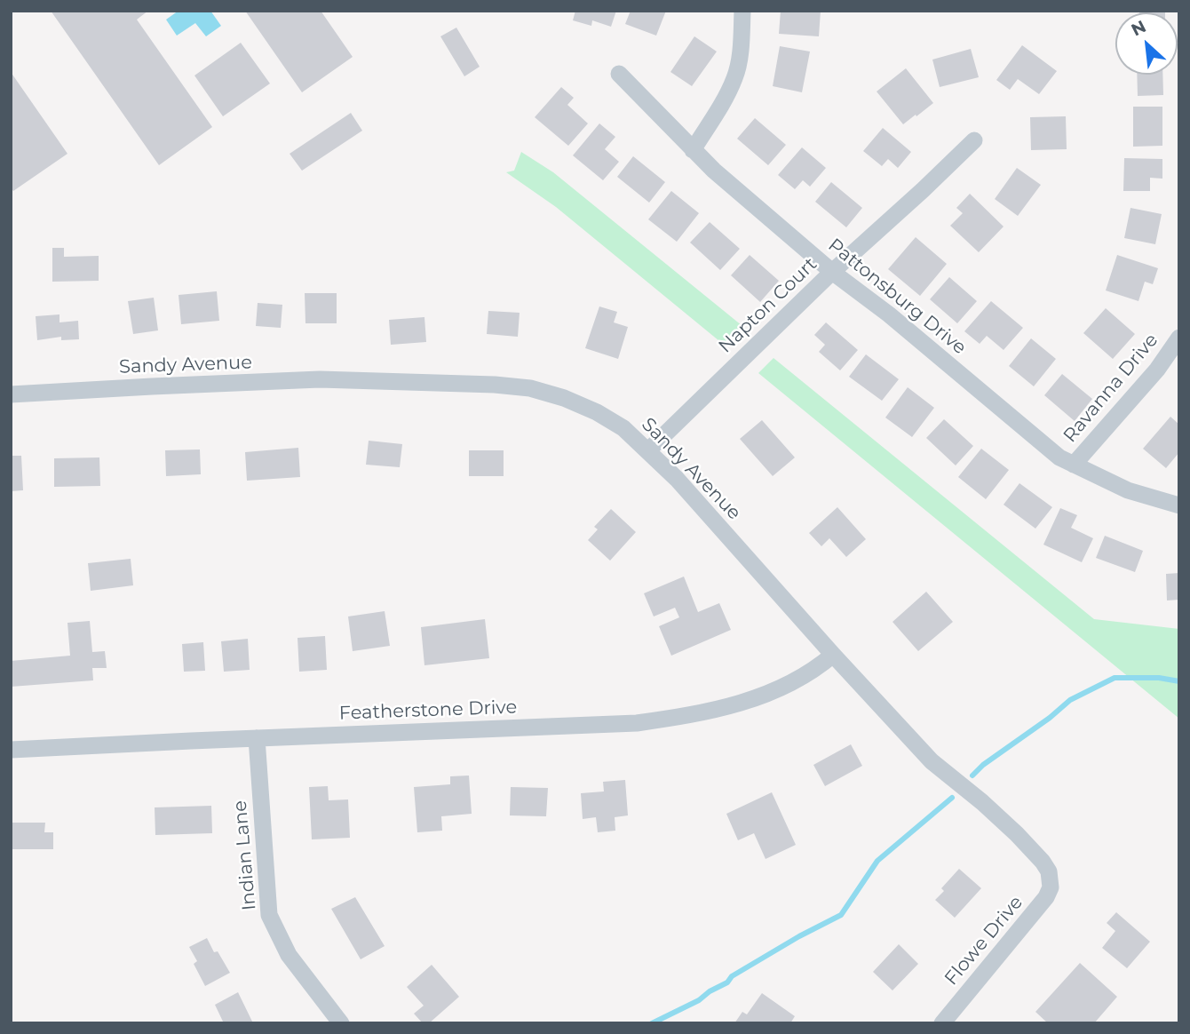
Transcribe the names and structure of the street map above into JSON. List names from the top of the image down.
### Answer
{
  "streets": {
    "street": [
      "Pattonsburg Drive",
      "Napton Court",
      "Sandy Avenue",
      "Ravanna Drive",
      "Featherstone Drive",
      "Indian Lane",
      "Flowe Drive"
    ]
  },
  "crossings": [
    ["Pattonsburg Drive", "Napton Court"],
    ["Pattonsburg Drive", "Ravanna Drive"],
    ["Napton Court", "Sandy Avenue"],
    ["Sandy Avenue", "Featherstone Drive"],
    ["Sandy Avenue", "Flowe Drive"],
    ["Featherstone Drive", "Indian Lane"]
  ],
  "north": "top left"
}
